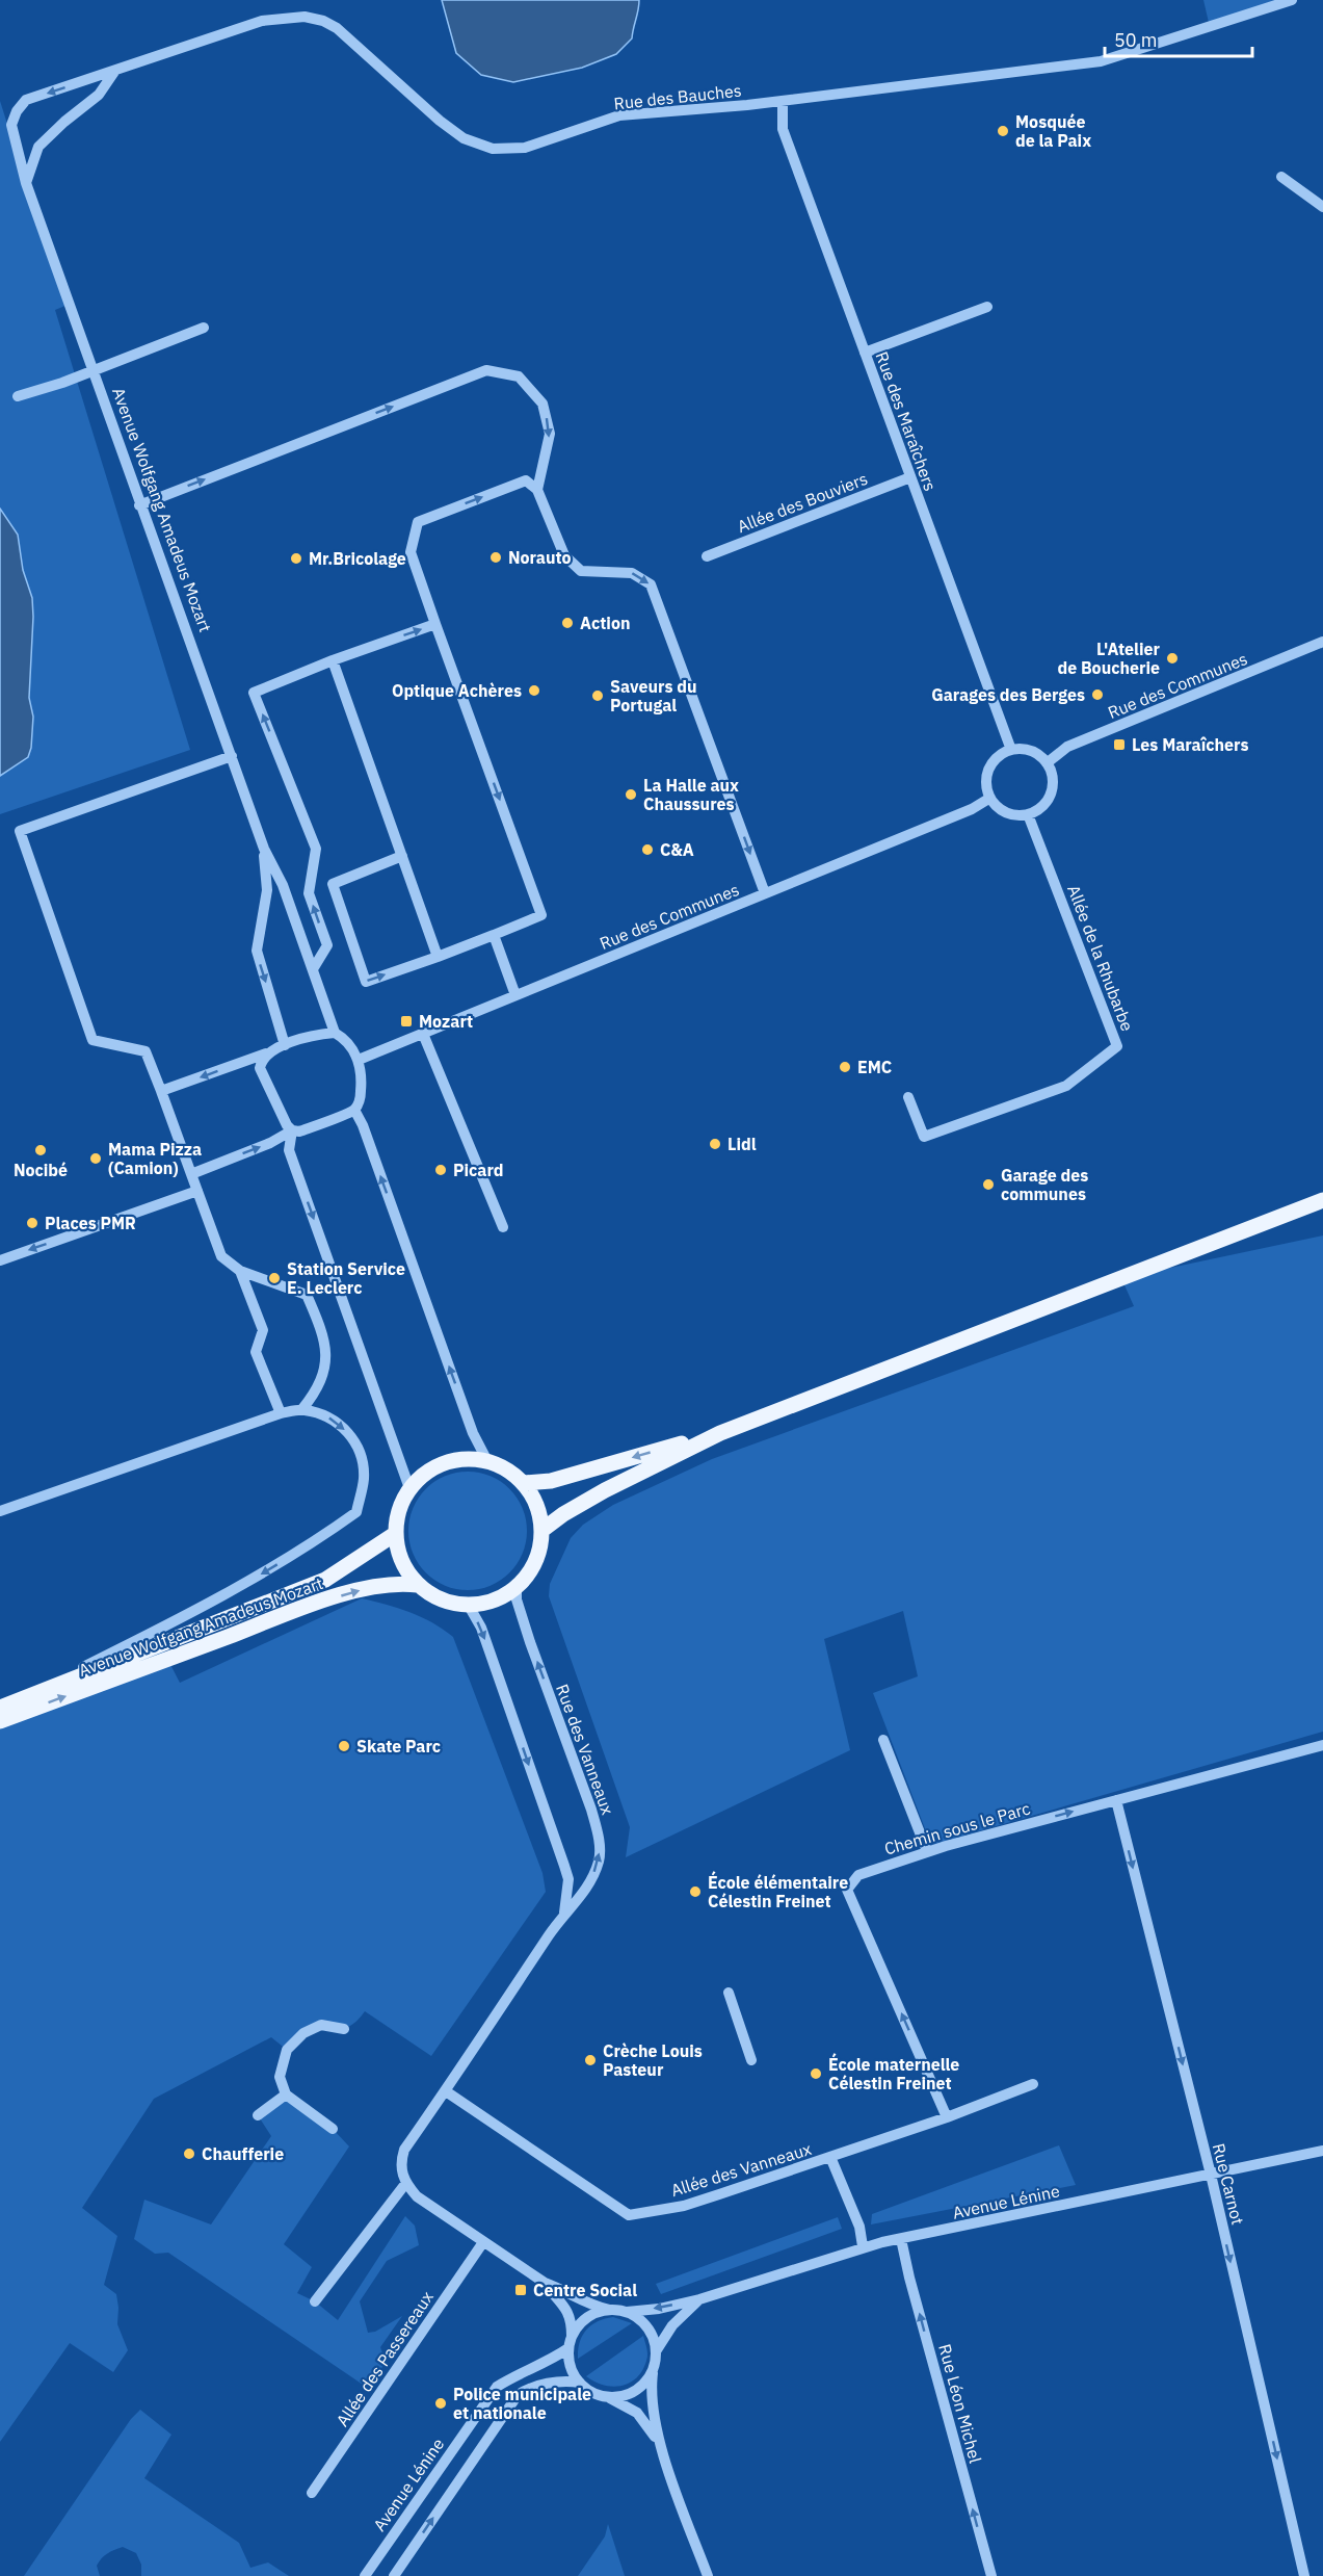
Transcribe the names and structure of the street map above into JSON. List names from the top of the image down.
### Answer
{
  "streets": {
    "main road": ["Avenue Wolfgang Amadeus Mozart"],
    "street": [
      "Rue des Bauches",
      "Rue des Maraîchers",
      "Allée des Bouviers",
      "Rue des Communes",
      "Allée de la Rhubarbe",
      "Rue des Vanneaux",
      "Chemin sous le Parc",
      "Allée des Vanneaux",
      "Rue Carnot",
      "Avenue Lénine",
      "Allée des Passereaux",
      "Rue Léon Michel"
    ]
  },
  "crossings": [
    ["Rue des Bauches", "Rue des Maraîchers"],
    ["Rue des Bauches", "Avenue Wolfgang Amadeus Mozart"],
    ["Rue des Maraîchers", "Allée des Bouviers"],
    ["Rue des Maraîchers", "Rue des Communes"],
    ["Rue des Maraîchers", "Allée de la Rhubarbe"],
    ["Avenue Wolfgang Amadeus Mozart", "Rue des Communes"],
    ["Avenue Wolfgang Amadeus Mozart", "Rue des Vanneaux"],
    ["Rue des Communes", "Allée de la Rhubarbe"],
    ["Rue des Vanneaux", "Allée des Vanneaux"],
    ["Chemin sous le Parc", "Allée des Vanneaux"],
    ["Chemin sous le Parc", "Rue Carnot"],
    ["Rue Carnot", "Avenue Lénine"],
    ["Avenue Lénine", "Rue Léon Michel"]
  ],
  "one_way": ["Rue Carnot", "Rue Léon Michel"],
  "places": {
    "other": [
      "Mosquée de la Paix",
      "Norauto",
      "Mr.Bricolage",
      "Action",
      "L'Atelier de Boucherie",
      "Optique Achères",
      "Garages des Berges",
      "Saveurs du Portugal",
      "La Halle aux Chaussures",
      "C&A",
      "EMC",
      "Lidl",
      "Nocibé",
      "Mama Pizza (Camion)",
      "Picard",
      "Garage des communes",
      "Places PMR",
      "Station Service E. Leclerc",
      "Skate Parc",
      "École élémentaire Célestin Freinet",
      "Crèche Louis Pasteur",
      "École maternelle Célestin Freinet",
      "Chaufferie",
      "Police municipale et nationale"
    ],
    "transit": ["Les Maraîchers", "Mozart", "Centre Social"]
  },
  "scale_bar": "50 m"
}
